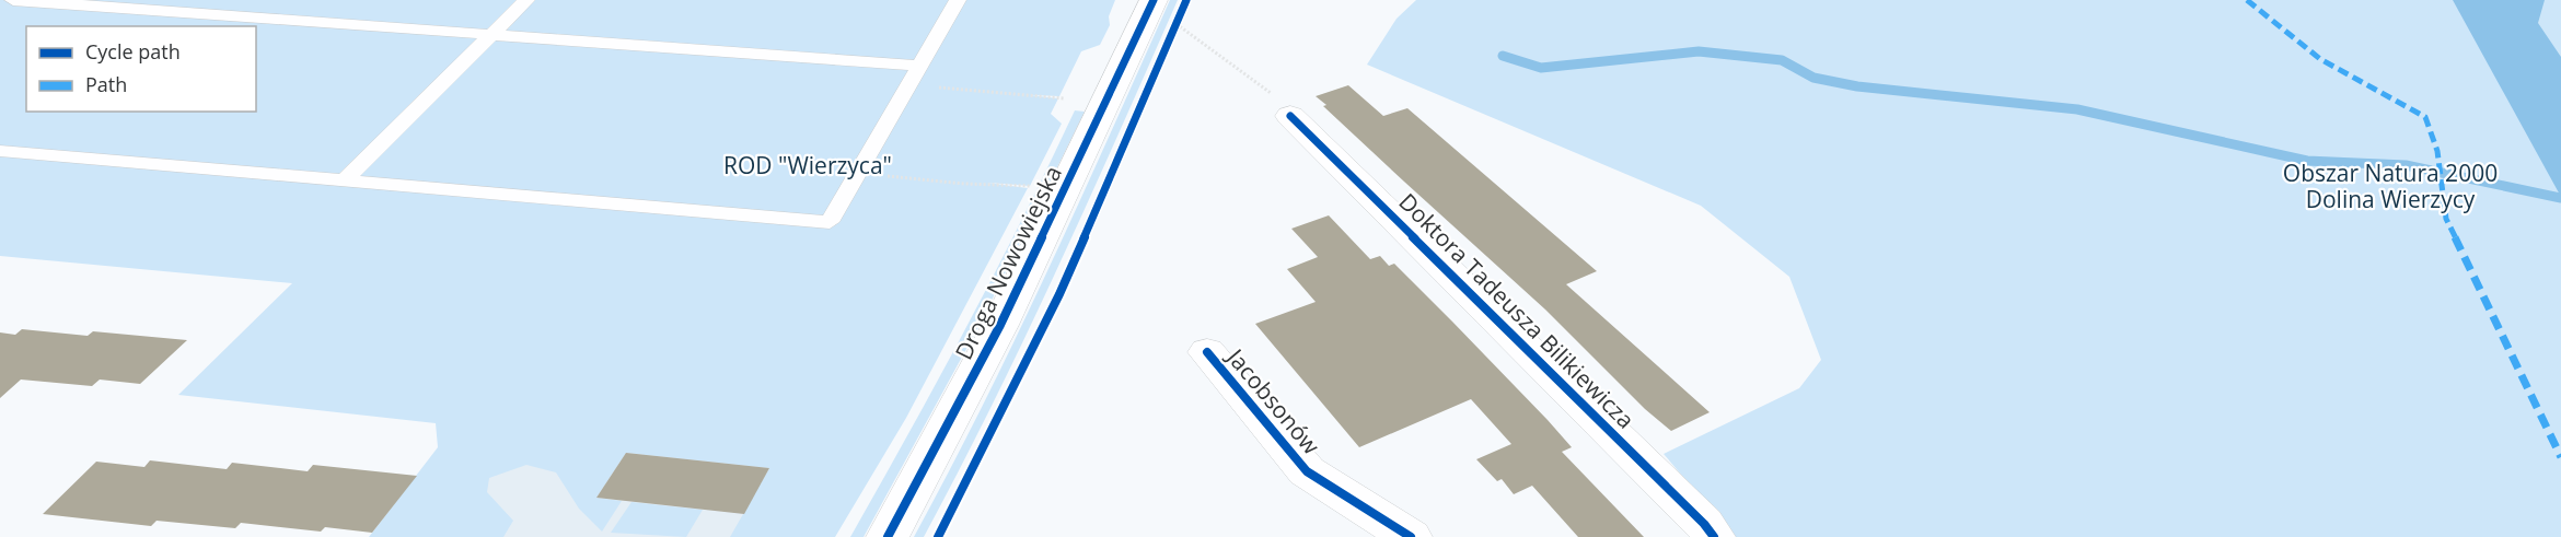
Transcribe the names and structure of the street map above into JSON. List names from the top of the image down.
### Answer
{
  "streets": {
    "street": ["Droga Nowowiejska", "Doktora Tadeusza Bilikiewicza", "Jacobsonów"]
  },
  "parks": ["ROD \"Wierzyca\"", "Obszar Natura 2000 Dolina Wierzycy"],
  "legend": ["Cycle path", "Path"]
}
